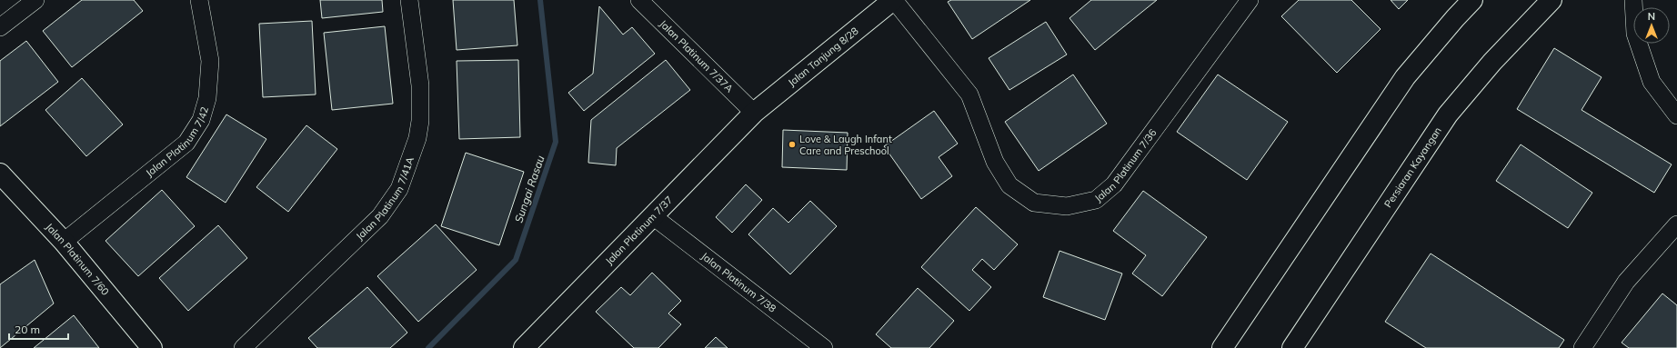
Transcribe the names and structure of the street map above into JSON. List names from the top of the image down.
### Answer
{
  "streets": {
    "main road": [
      "Jalan Tanjung 8/28",
      "Persiaran Kayangan",
      "Jalan Platinum 7/37",
      "Jalan Platinum 7/60"
    ],
    "street": [
      "Jalan Platinum 7/37A",
      "Jalan Platinum 7/42",
      "Jalan Platinum 7/36",
      "Jalan Platinum 7/41A",
      "Jalan Platinum 7/38"
    ]
  },
  "crossings": [
    ["Jalan Platinum 7/37A", "Jalan Tanjung 8/28"],
    ["Jalan Platinum 7/37A", "Jalan Platinum 7/37"],
    ["Jalan Tanjung 8/28", "Jalan Platinum 7/36"],
    ["Jalan Tanjung 8/28", "Jalan Platinum 7/37"],
    ["Jalan Platinum 7/42", "Jalan Platinum 7/60"],
    ["Jalan Platinum 7/37", "Jalan Platinum 7/38"]
  ],
  "water": ["Sungai Rasau"],
  "places": ["Love & Laugh Infant Care and Preschool"],
  "scale_bar": "20 m",
  "north": "top"
}
